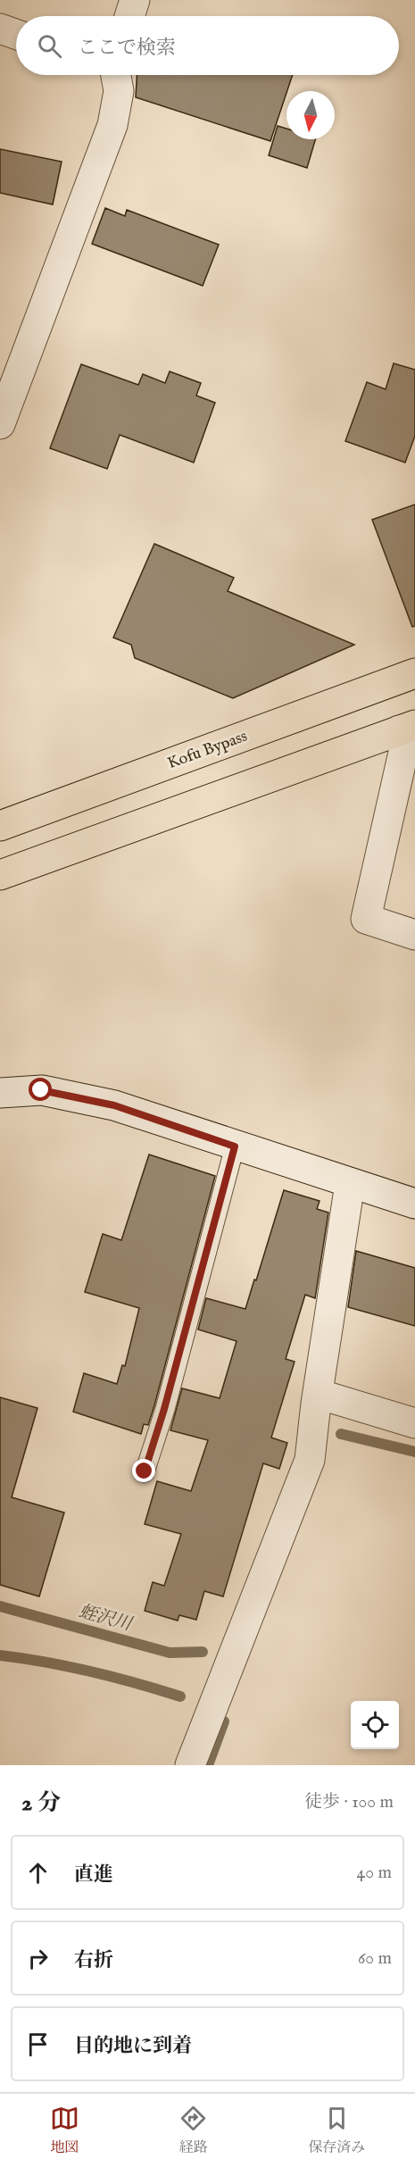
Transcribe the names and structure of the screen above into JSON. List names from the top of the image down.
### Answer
{
  "streets": {
    "highway": ["Kofu Bypass"]
  },
  "water": ["蛭沢川"],
  "north": "bottom",
  "page": {
    "search": "ここで検索",
    "heading": ["2 分", "徒歩 · 100 m"],
    "list": [
      ["直進", "40 m"],
      ["右折", "60 m"],
      "目的地に到着"
    ],
    "nav": ["地図", "経路", "保存済み"]
  }
}
